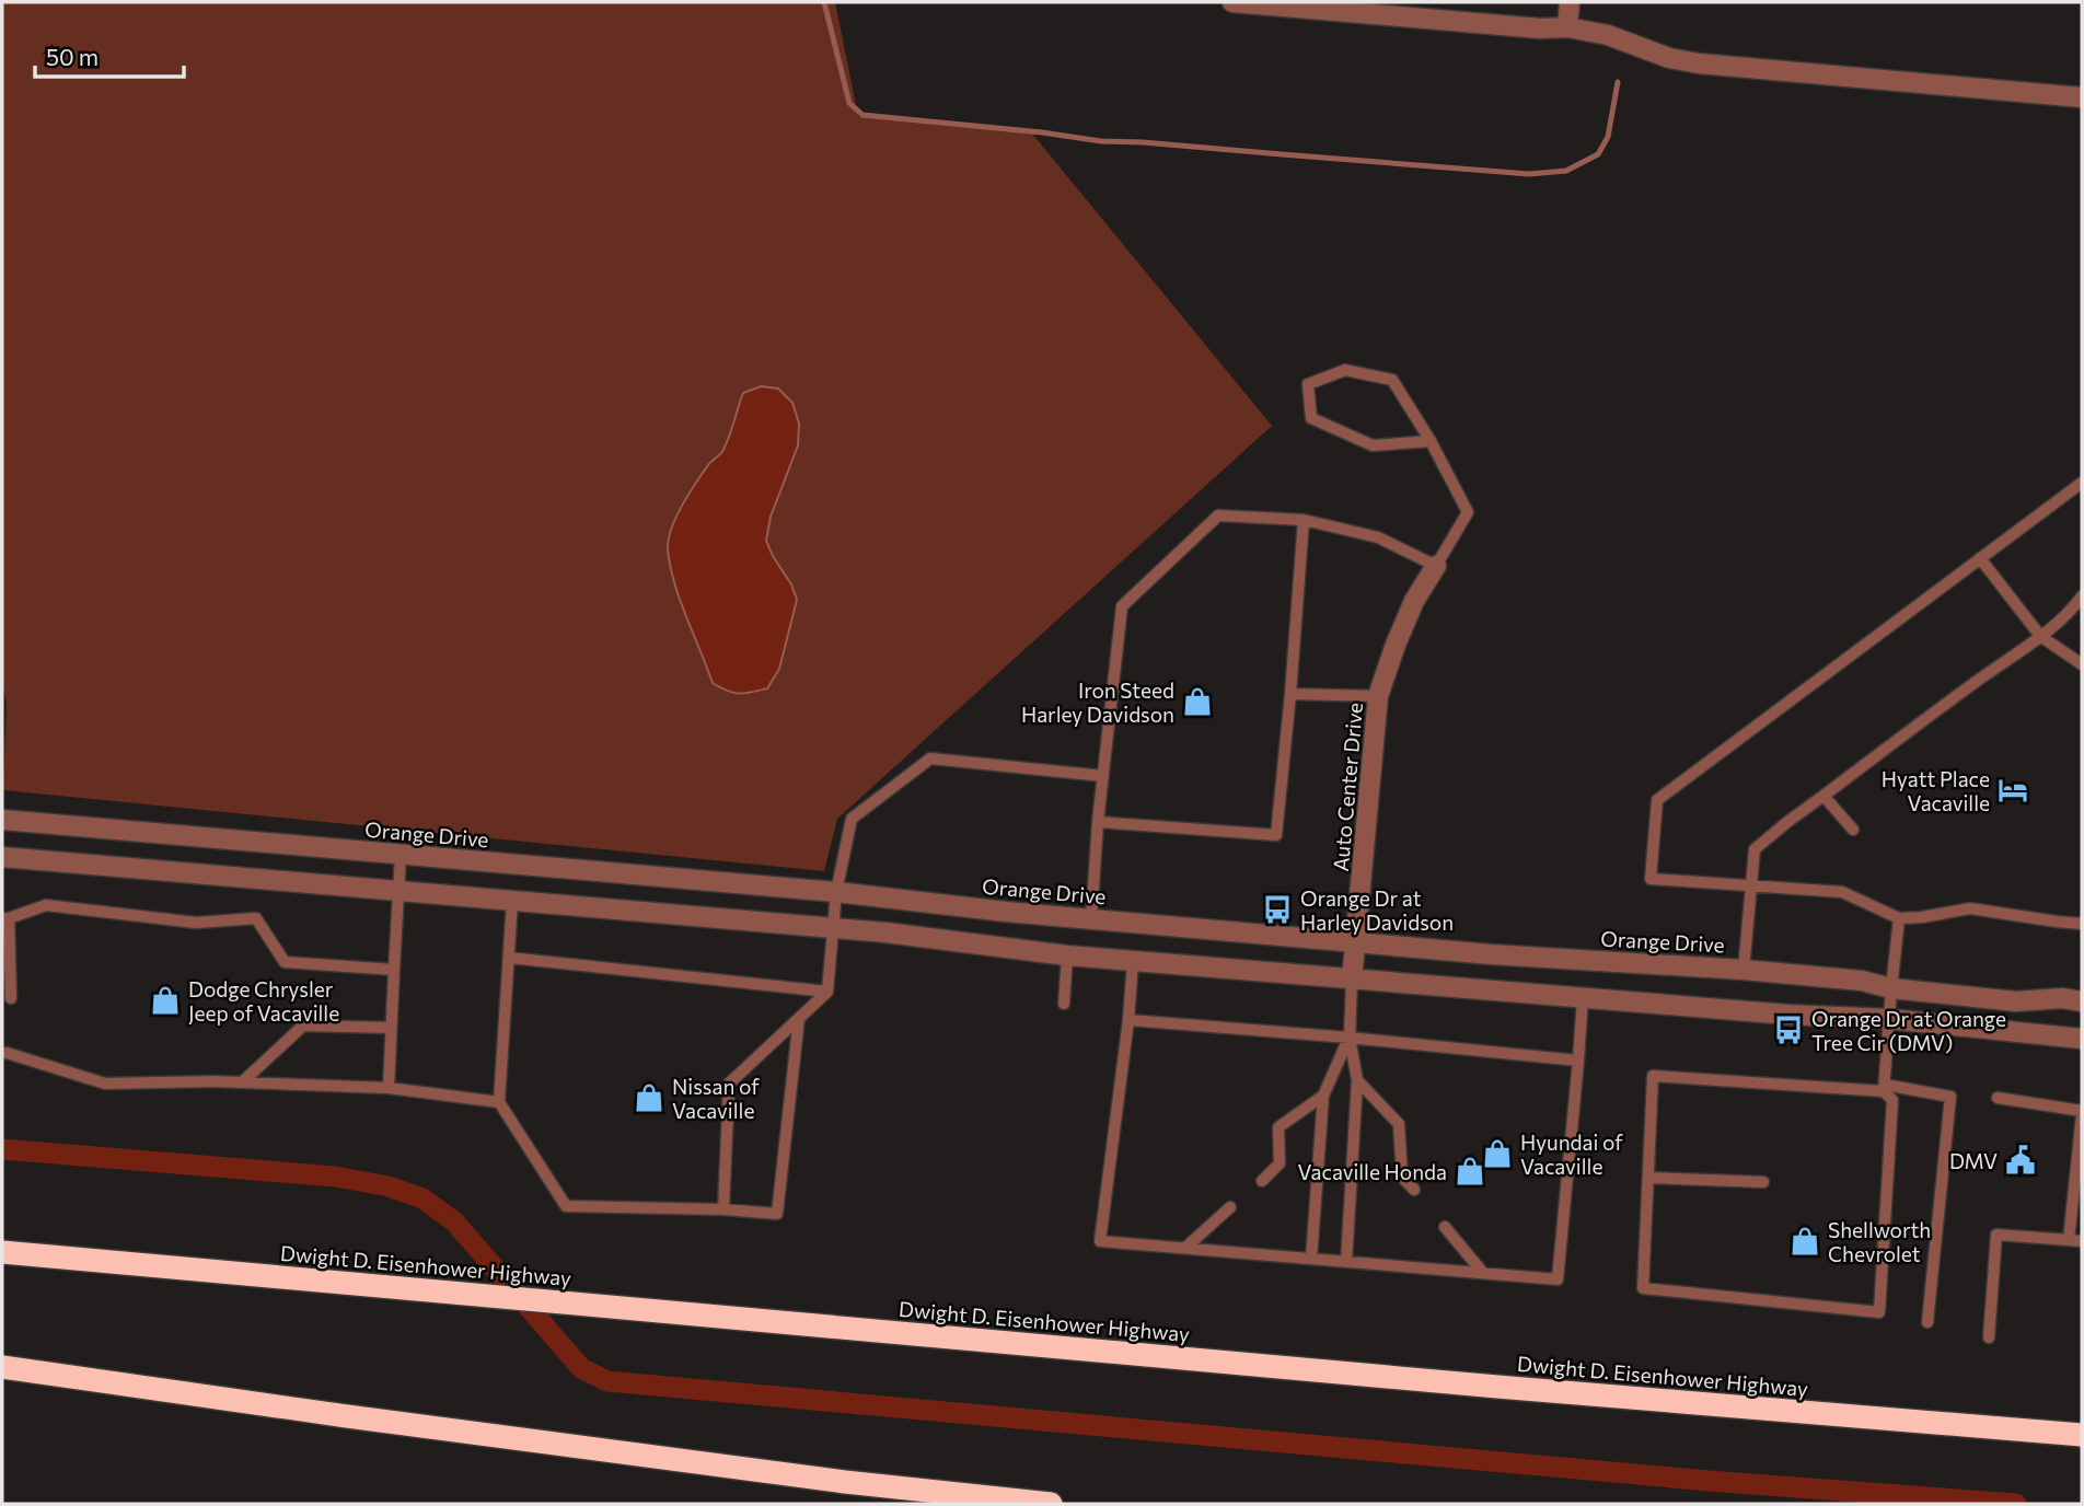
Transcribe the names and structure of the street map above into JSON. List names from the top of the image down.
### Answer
{
  "streets": {
    "highway": ["Dwight D. Eisenhower Highway"],
    "street": ["Auto Center Drive", "Orange Drive"]
  },
  "crossings": [
    ["Auto Center Drive", "Orange Drive"]
  ],
  "places": {
    "shop": [
      "Iron Steed Harley Davidson",
      "Dodge Chrysler Jeep of Vacaville",
      "Nissan of Vacaville",
      "Hyundai of Vacaville",
      "Vacaville Honda",
      "Shellworth Chevrolet"
    ],
    "hotel": ["Hyatt Place Vacaville"],
    "bus stop": ["Orange Dr at Harley Davidson", "Orange Dr at Orange Tree Cir (DMV)"],
    "public building": ["DMV"]
  },
  "scale_bar": "50 m"
}
